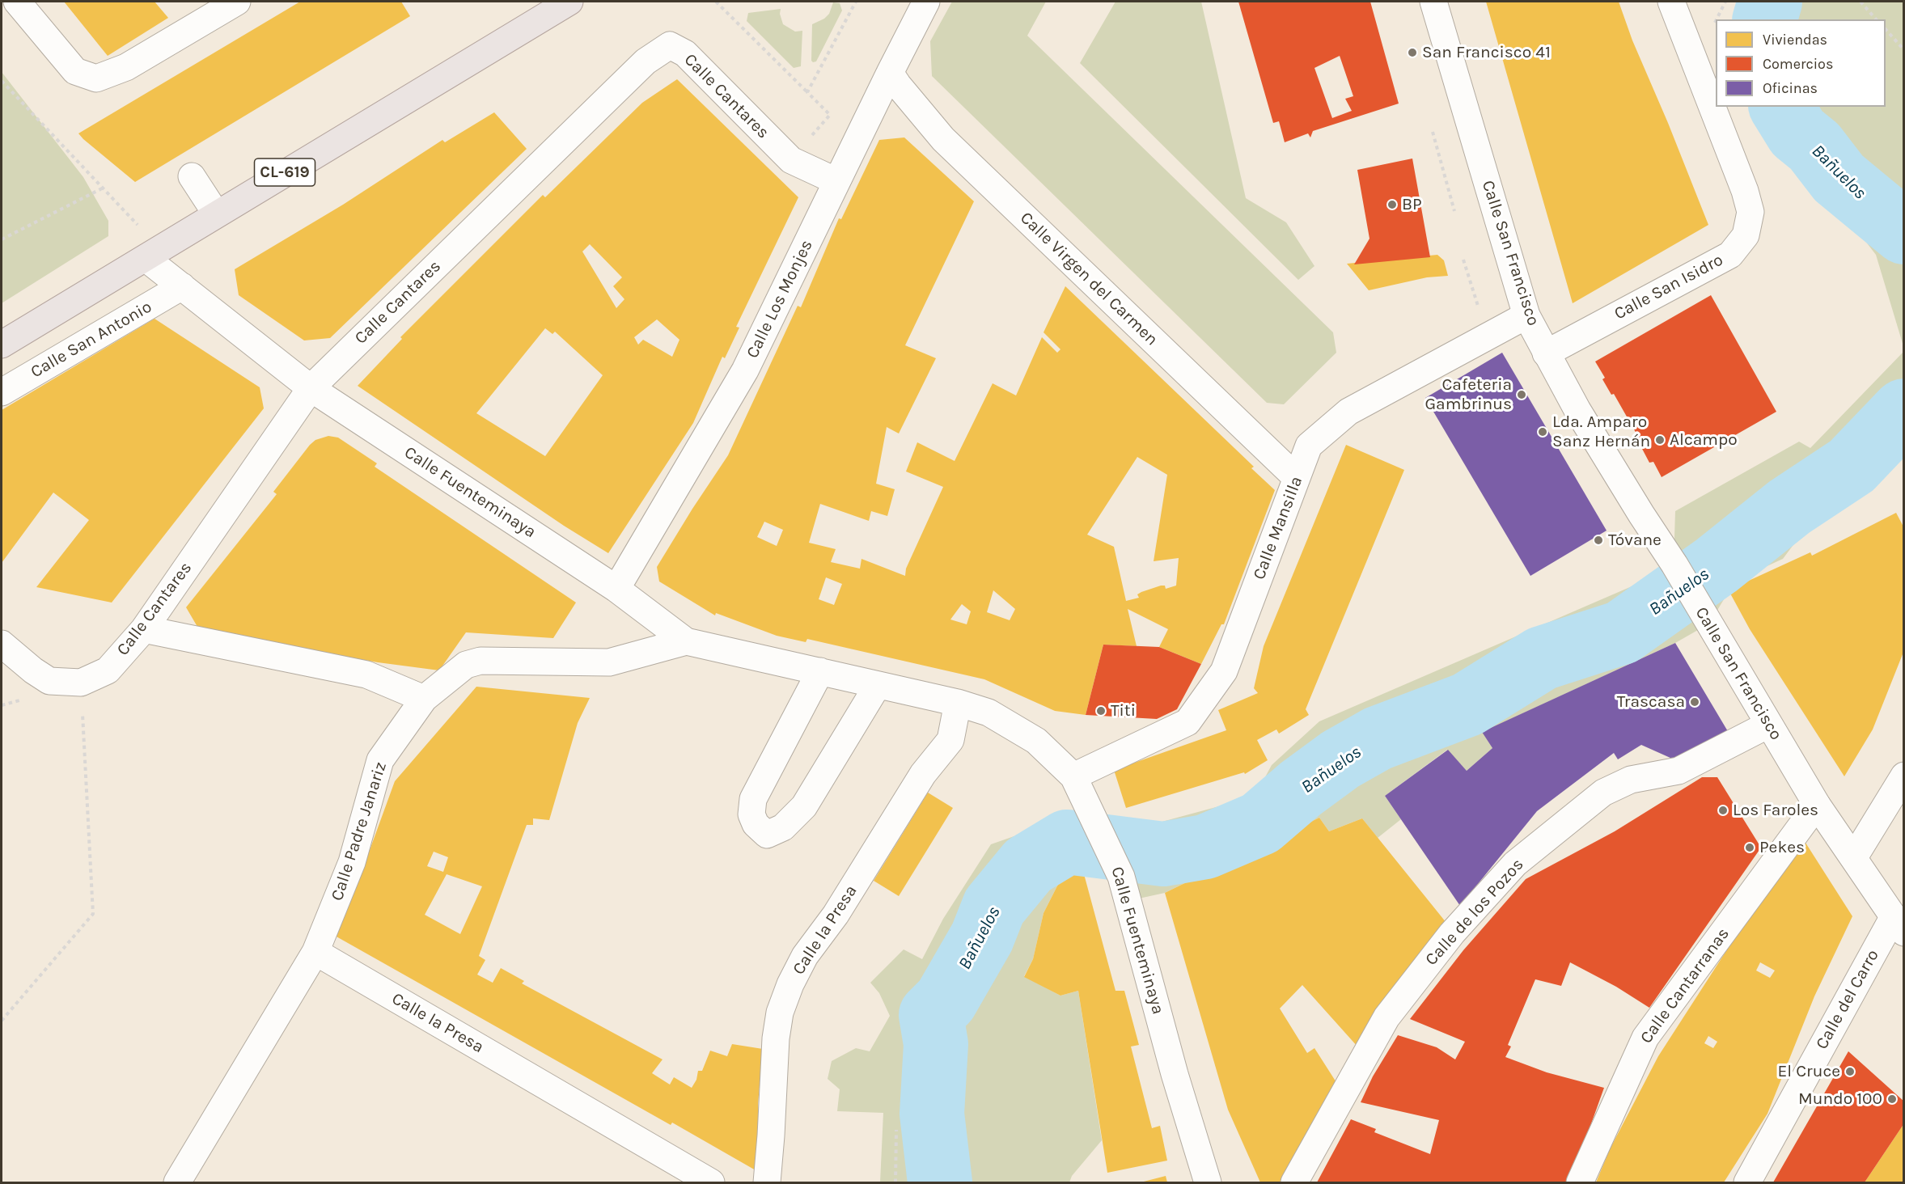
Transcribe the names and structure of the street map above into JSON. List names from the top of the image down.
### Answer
{
  "streets": {
    "main road": ["CL-619"],
    "street": [
      "Calle Cantares",
      "Calle San Francisco",
      "Calle Virgen del Carmen",
      "Calle San Isidro",
      "Calle Los Monjes",
      "Calle San Antonio",
      "Calle Fuenteminaya",
      "Calle Mansilla",
      "Calle Padre Janariz",
      "Calle de los Pozos",
      "Calle la Presa",
      "Calle Cantarranas",
      "Calle del Carro"
    ]
  },
  "crossings": [
    ["Calle Cantares", "Calle Los Monjes"],
    ["Calle Cantares", "Calle Fuenteminaya"],
    ["CL-619", "Calle Fuenteminaya"],
    ["Calle San Francisco", "Calle San Isidro"],
    ["Calle San Francisco", "Calle Mansilla"],
    ["Calle San Francisco", "Calle de los Pozos"],
    ["Calle San Francisco", "Calle Cantarranas"],
    ["Calle San Francisco", "Calle del Carro"],
    ["Calle Virgen del Carmen", "Calle Los Monjes"],
    ["Calle Virgen del Carmen", "Calle Mansilla"],
    ["Calle Los Monjes", "Calle Fuenteminaya"],
    ["Calle San Antonio", "Calle Fuenteminaya"],
    ["Calle Fuenteminaya", "Calle Mansilla"],
    ["Calle Fuenteminaya", "Calle Padre Janariz"],
    ["Calle Fuenteminaya", "Calle la Presa"],
    ["Calle Padre Janariz", "Calle la Presa"]
  ],
  "water": ["Bañuelos"],
  "places": [
    "San Francisco 41",
    "BP",
    "Cafeteria Gambrinus",
    "Lda. Amparo Sanz Hernán",
    "Alcampo",
    "Tóvane",
    "Trascasa",
    "Titi",
    "Los Faroles",
    "Pekes",
    "El Cruce",
    "Mundo 100"
  ],
  "legend": ["Viviendas", "Comercios", "Oficinas"]
}
